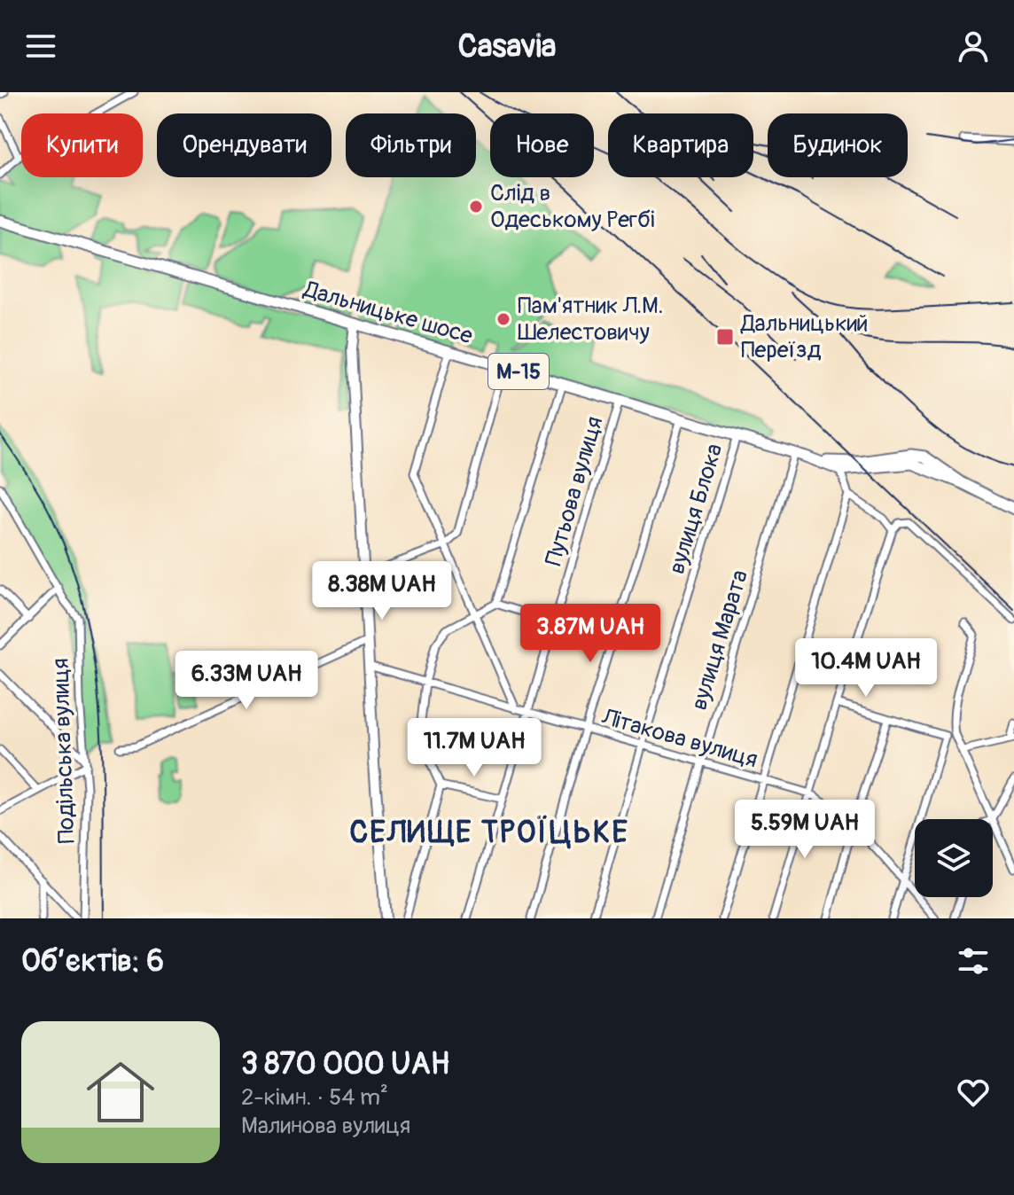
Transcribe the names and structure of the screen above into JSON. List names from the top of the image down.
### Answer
{
  "streets": {
    "main road": ["Дальницьке шосе", "М-15"],
    "street": [
      "Путьова вулиця",
      "вулиця Блока",
      "вулиця Марата",
      "Літакова вулиця",
      "Подільська вулиця"
    ]
  },
  "crossings": [
    ["Дальницьке шосе", "М-15"],
    ["Дальницьке шосе", "Путьова вулиця"],
    ["Дальницьке шосе", "вулиця Блока"],
    ["Дальницьке шосе", "вулиця Марата"],
    ["Путьова вулиця", "Літакова вулиця"],
    ["вулиця Блока", "Літакова вулиця"],
    ["вулиця Марата", "Літакова вулиця"]
  ],
  "districts": ["СЕЛИЩЕ ТРОЇЦЬКЕ"],
  "places": {
    "other": ["Слід в Одеському Регбі", "Пам'ятник Л.М. Шелестовичу"],
    "transit": ["Дальницький Переїзд"]
  },
  "page": {
    "header": "Casavia",
    "chip": [
      "Купити",
      "Орендувати",
      "Фільтри",
      "Нове",
      "Квартира",
      "Будинок"
    ],
    "price": [
      "8.38M UAH",
      "3.87M UAH",
      "10.4M UAH",
      "6.33M UAH",
      "11.7M UAH",
      "5.59M UAH"
    ],
    "heading": "Об’єктів: 6",
    "list": [
      {
        "name": "3 870 000 UAH",
        "note": "2-кімн. · 54 m² · Малинова вулиця"
      }
    ]
  }
}
